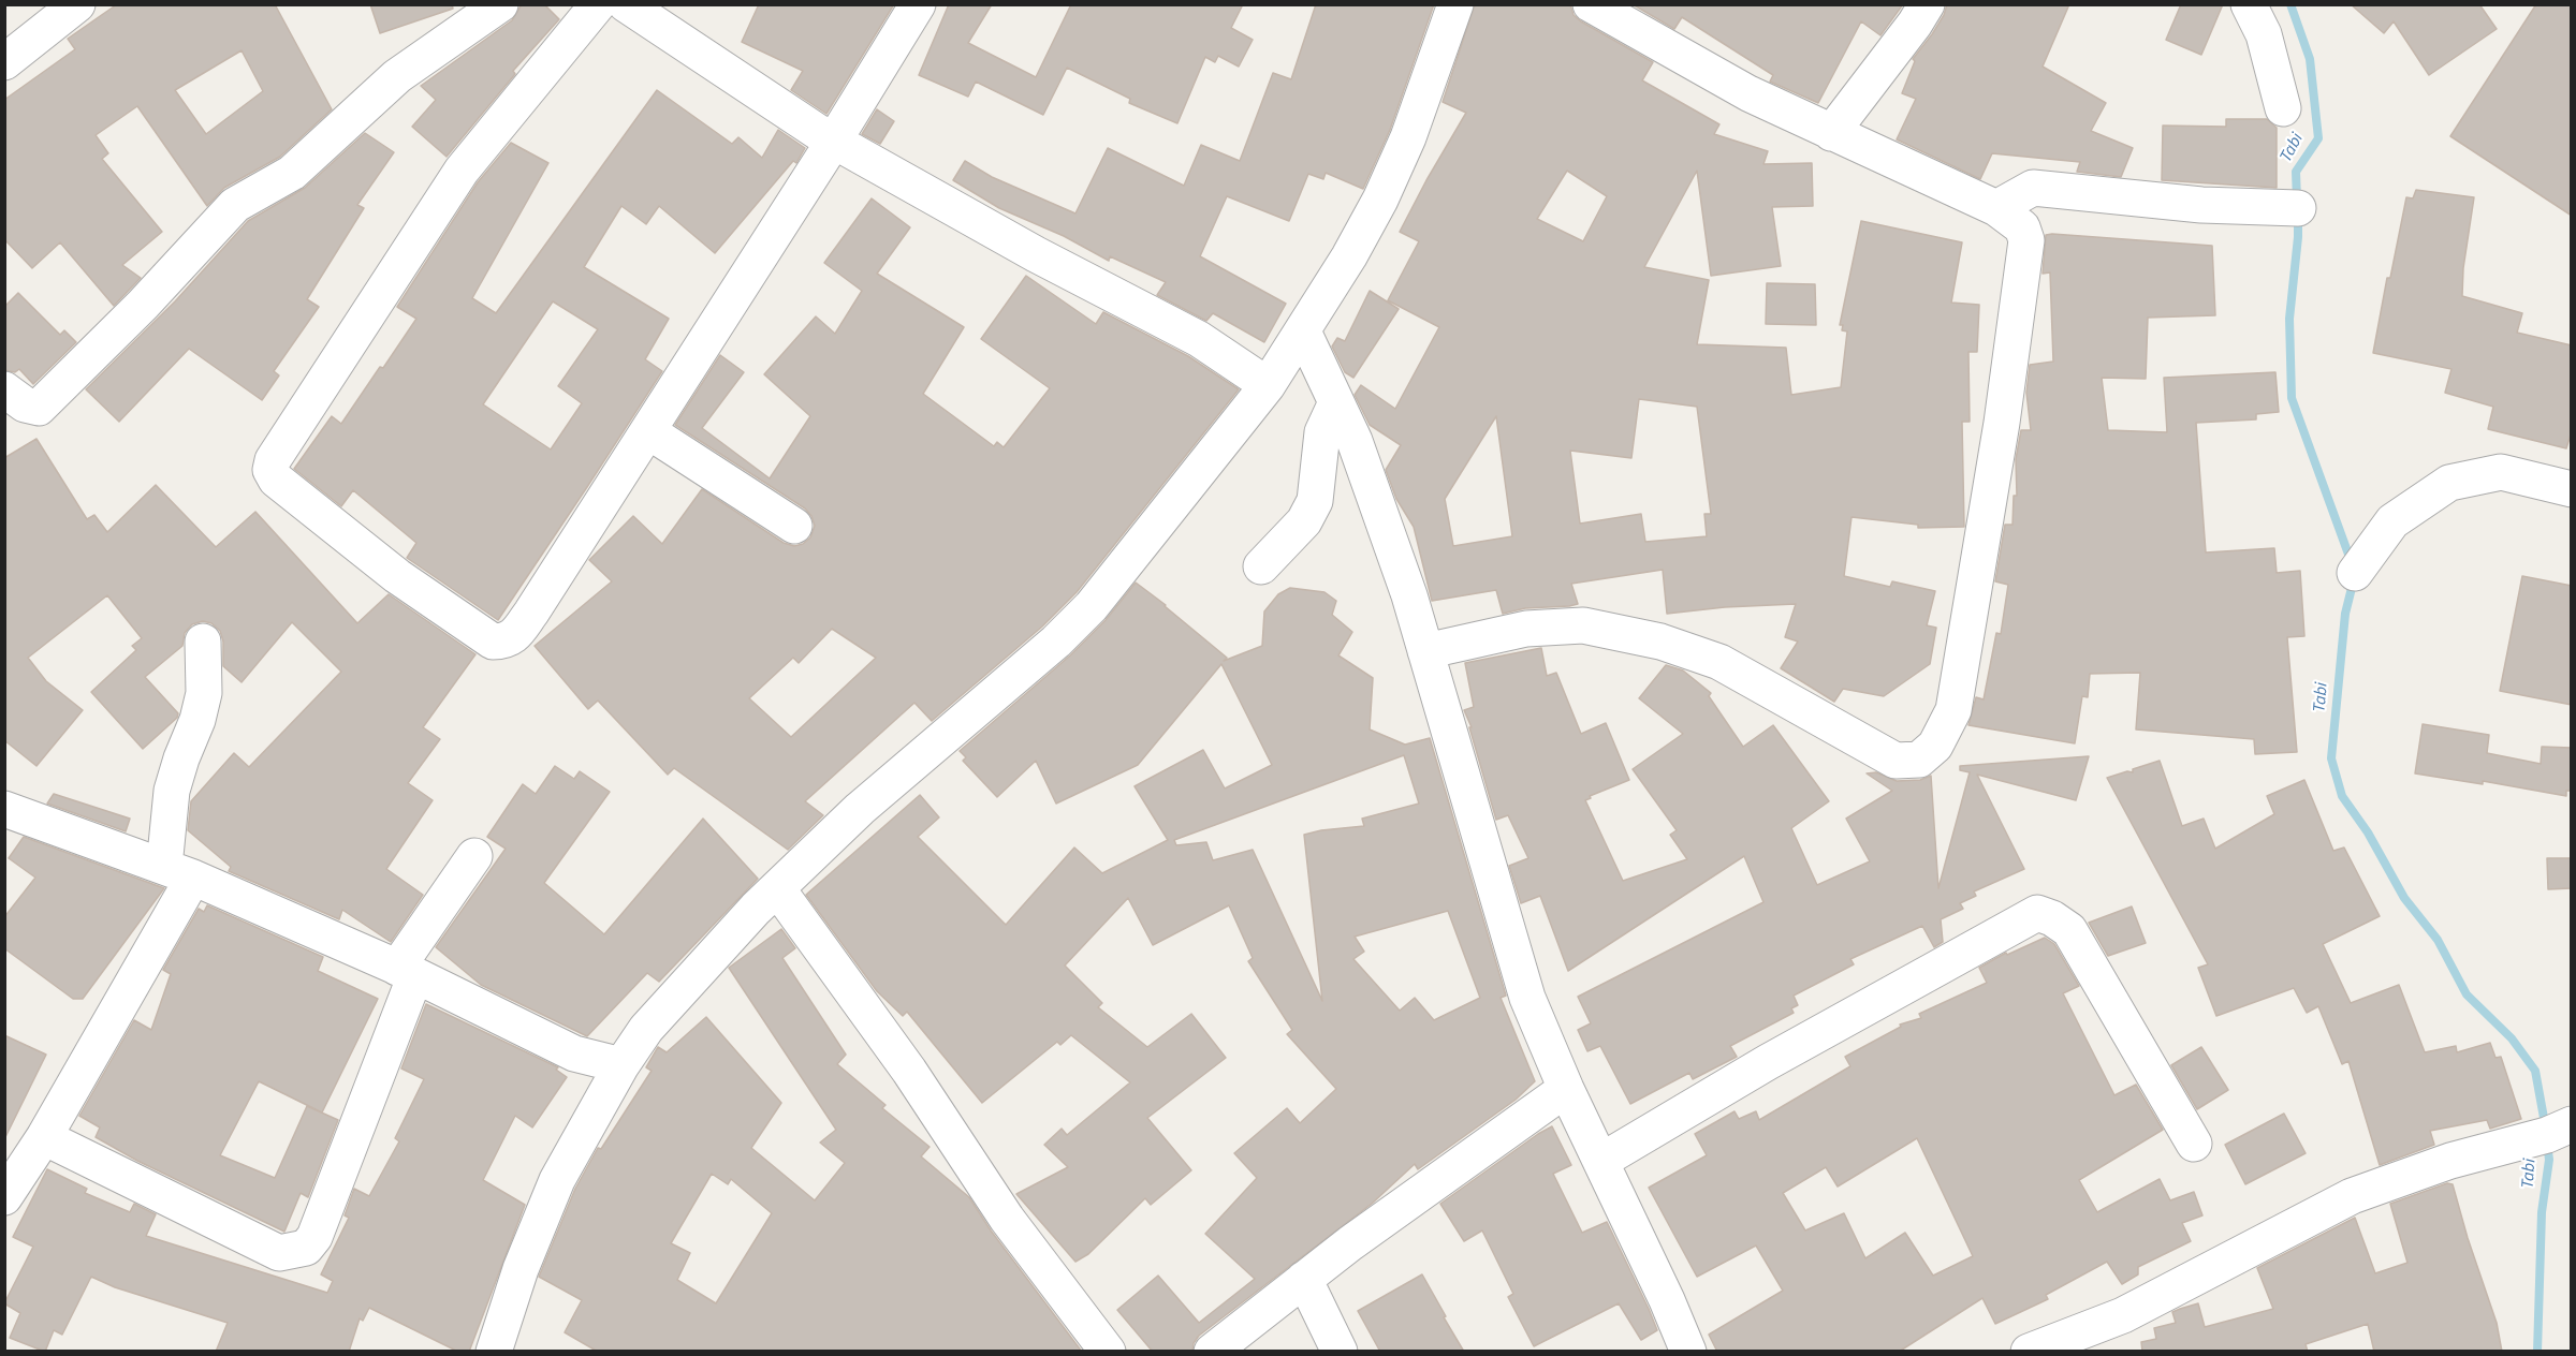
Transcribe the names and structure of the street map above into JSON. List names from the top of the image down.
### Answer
{
  "water": ["Tabi"]
}
